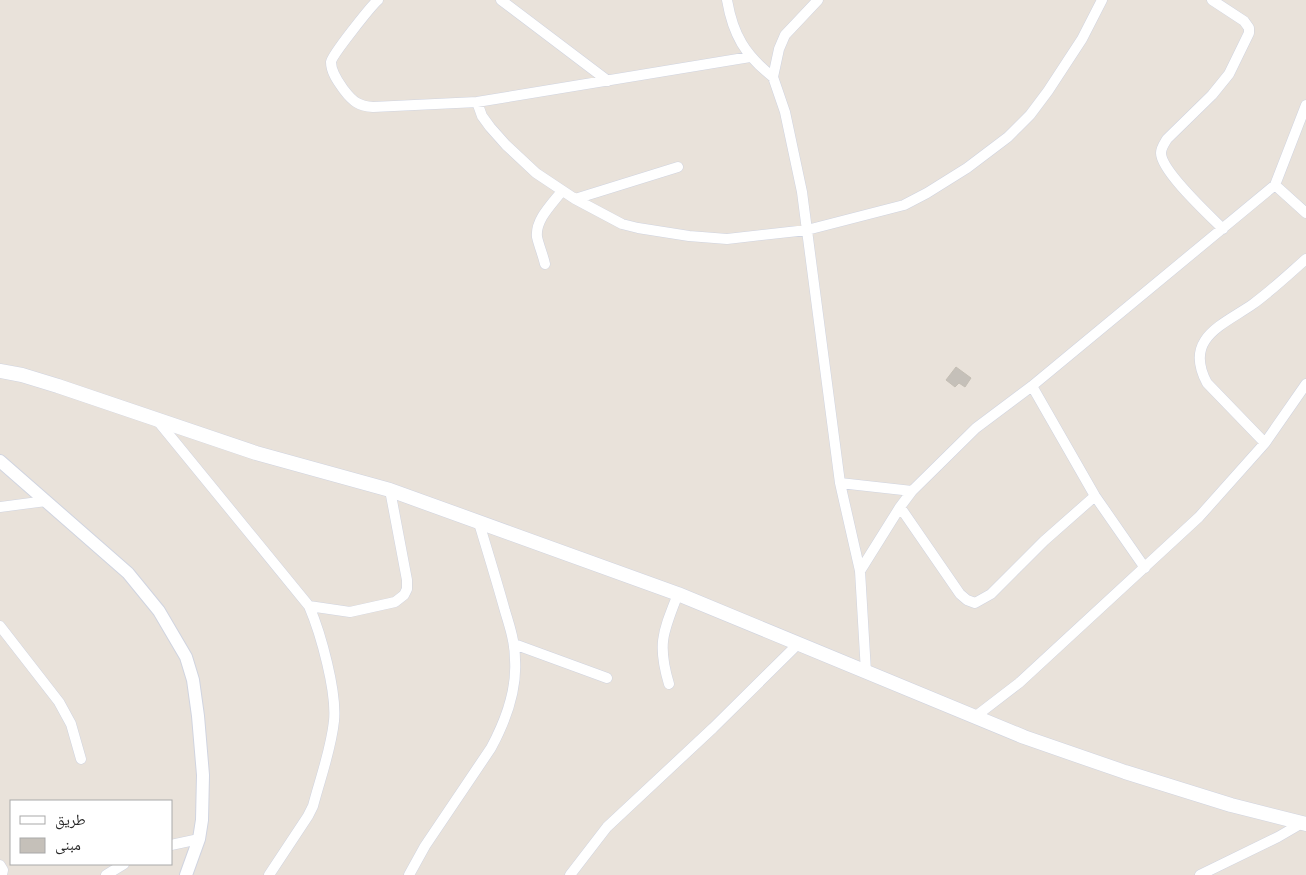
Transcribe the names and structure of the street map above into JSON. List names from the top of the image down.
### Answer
{
  "legend": ["طريق", "مبنى"]
}
